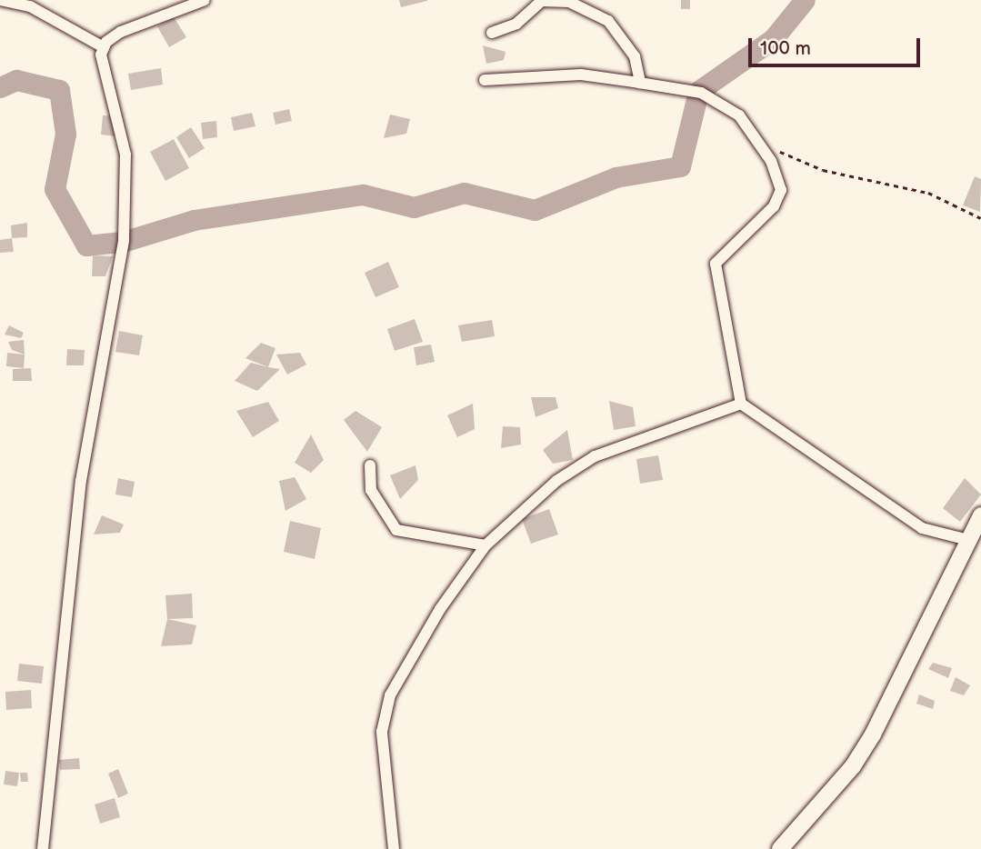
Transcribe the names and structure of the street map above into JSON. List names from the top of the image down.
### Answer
{
  "scale_bar": "100 m"
}
